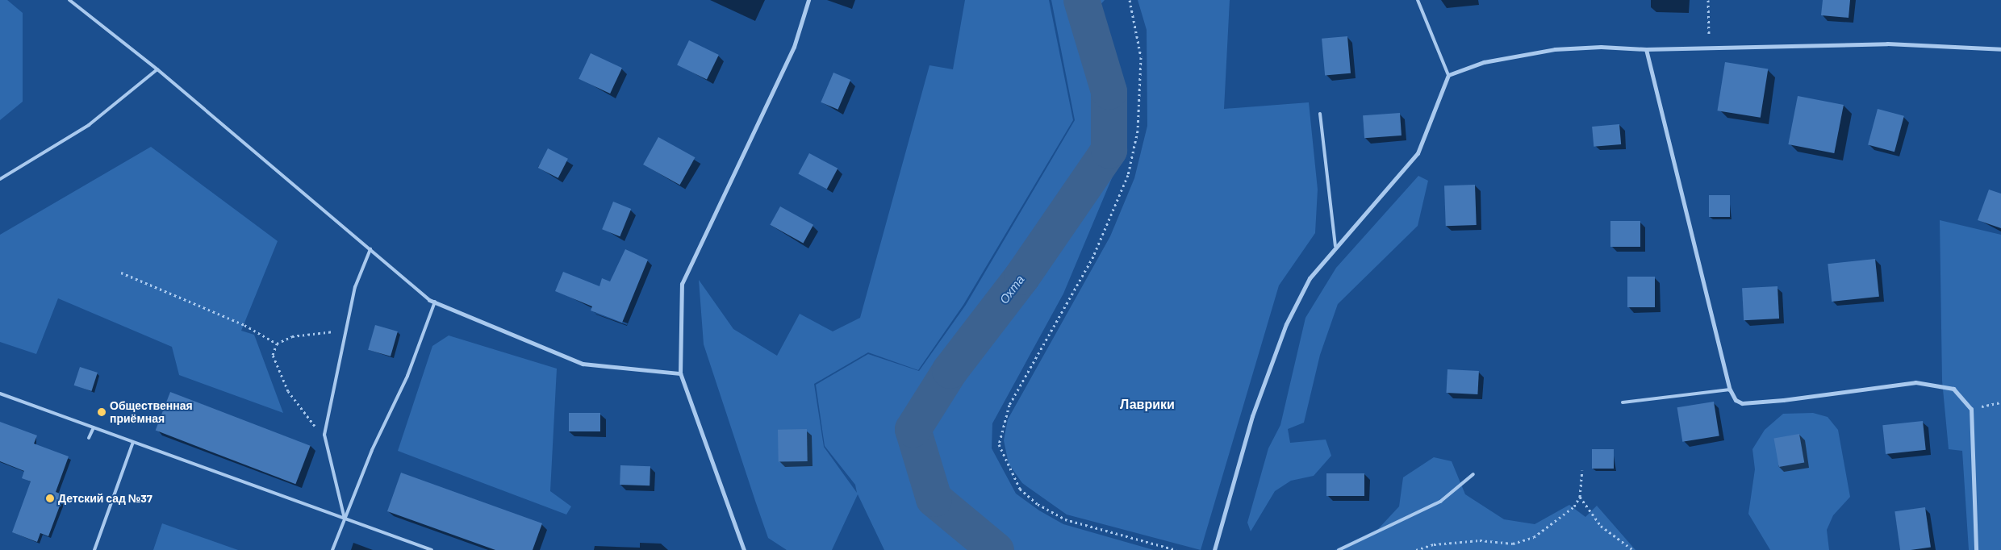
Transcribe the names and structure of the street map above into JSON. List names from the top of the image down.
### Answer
{
  "districts": ["Лаврики"],
  "water": ["Охта"],
  "places": ["Общественная приёмная", "Детский сад №37"]
}
